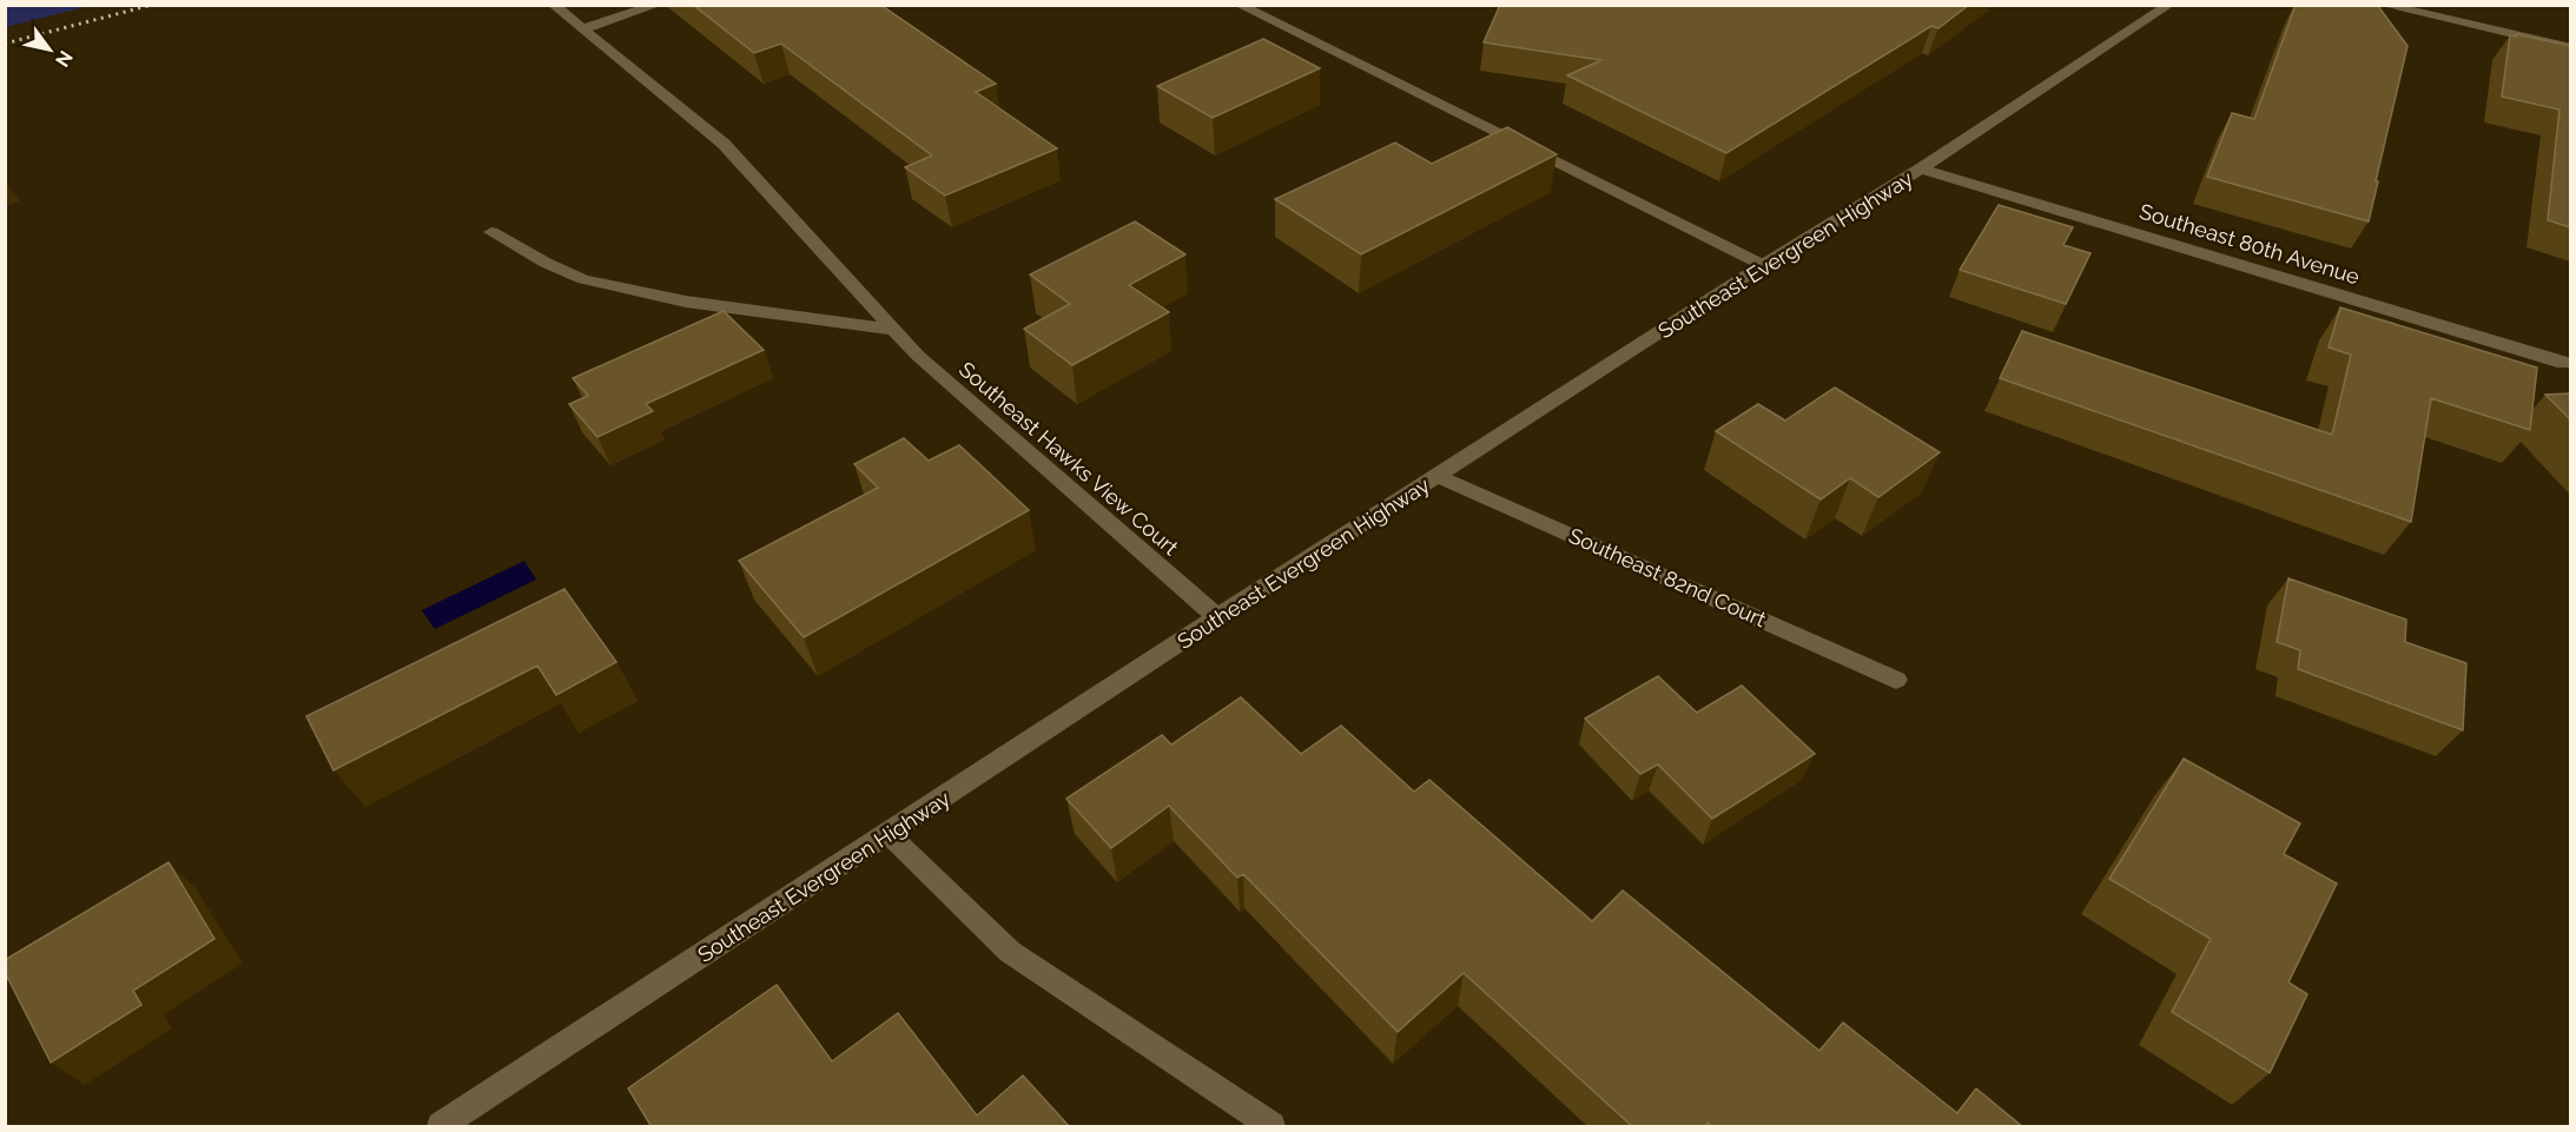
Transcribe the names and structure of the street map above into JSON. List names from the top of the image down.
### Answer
{
  "streets": {
    "street": [
      "Southeast 80th Avenue",
      "Southeast Evergreen Highway",
      "Southeast Hawks View Court",
      "Southeast 82nd Court"
    ]
  },
  "crossings": [
    ["Southeast 80th Avenue", "Southeast Evergreen Highway"],
    ["Southeast Evergreen Highway", "Southeast Hawks View Court"],
    ["Southeast Evergreen Highway", "Southeast 82nd Court"]
  ],
  "north": "bottom right"
}
